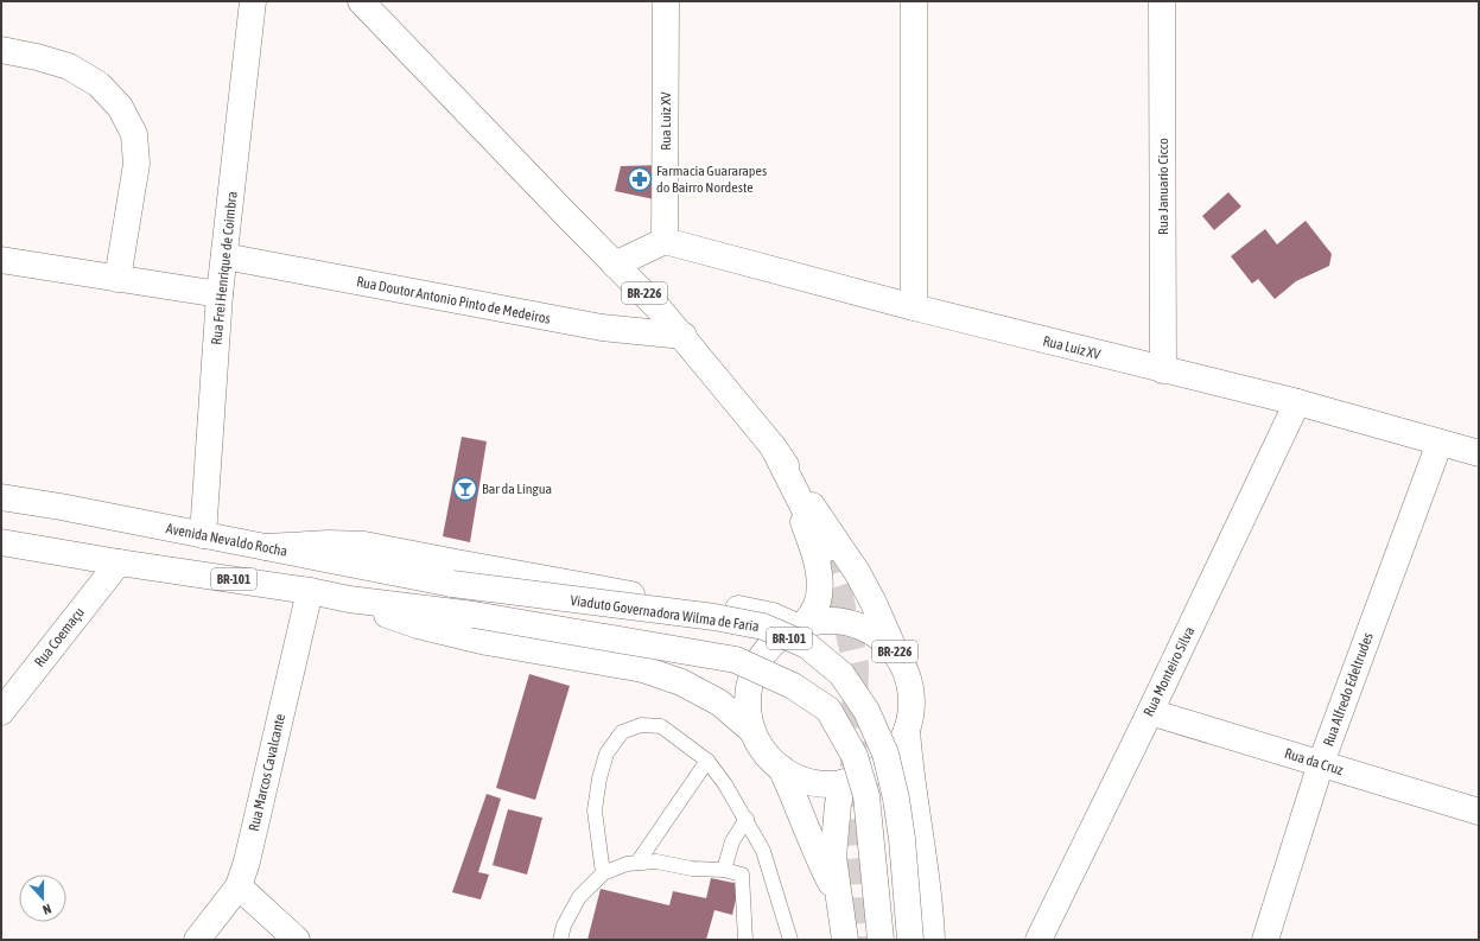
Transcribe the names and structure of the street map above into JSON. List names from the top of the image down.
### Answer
{
  "streets": {
    "main road": [
      "Rua Luiz XV",
      "Rua Januario Cicco",
      "Rua Frei Henrique de Coimbra",
      "BR-226",
      "Rua Doutor Antonio Pinto de Medeiros",
      "Avenida Nevaldo Rocha",
      "BR-101",
      "Viaduto Governadora Wilma de Faria",
      "Rua Coemaçu",
      "Rua Monteiro Silva",
      "Rua Alfredo Edeltrudes",
      "Rua da Cruz",
      "Rua Marcos Cavalcante"
    ]
  },
  "crossings": [
    ["Rua Luiz XV", "Rua Januario Cicco"],
    ["Rua Luiz XV", "Rua Monteiro Silva"],
    ["Rua Luiz XV", "Rua Alfredo Edeltrudes"],
    ["Rua Frei Henrique de Coimbra", "Rua Doutor Antonio Pinto de Medeiros"],
    ["Rua Frei Henrique de Coimbra", "Avenida Nevaldo Rocha"],
    ["BR-226", "Rua Doutor Antonio Pinto de Medeiros"],
    ["Avenida Nevaldo Rocha", "Viaduto Governadora Wilma de Faria"],
    ["BR-101", "Rua Coemaçu"],
    ["BR-101", "Rua Marcos Cavalcante"],
    ["Rua Monteiro Silva", "Rua da Cruz"],
    ["Rua Alfredo Edeltrudes", "Rua da Cruz"]
  ],
  "places": {
    "pharmacy": ["Farmacia Guararapes do Bairro Nordeste"],
    "bar": ["Bar da Língua"]
  },
  "north": "bottom"
}
